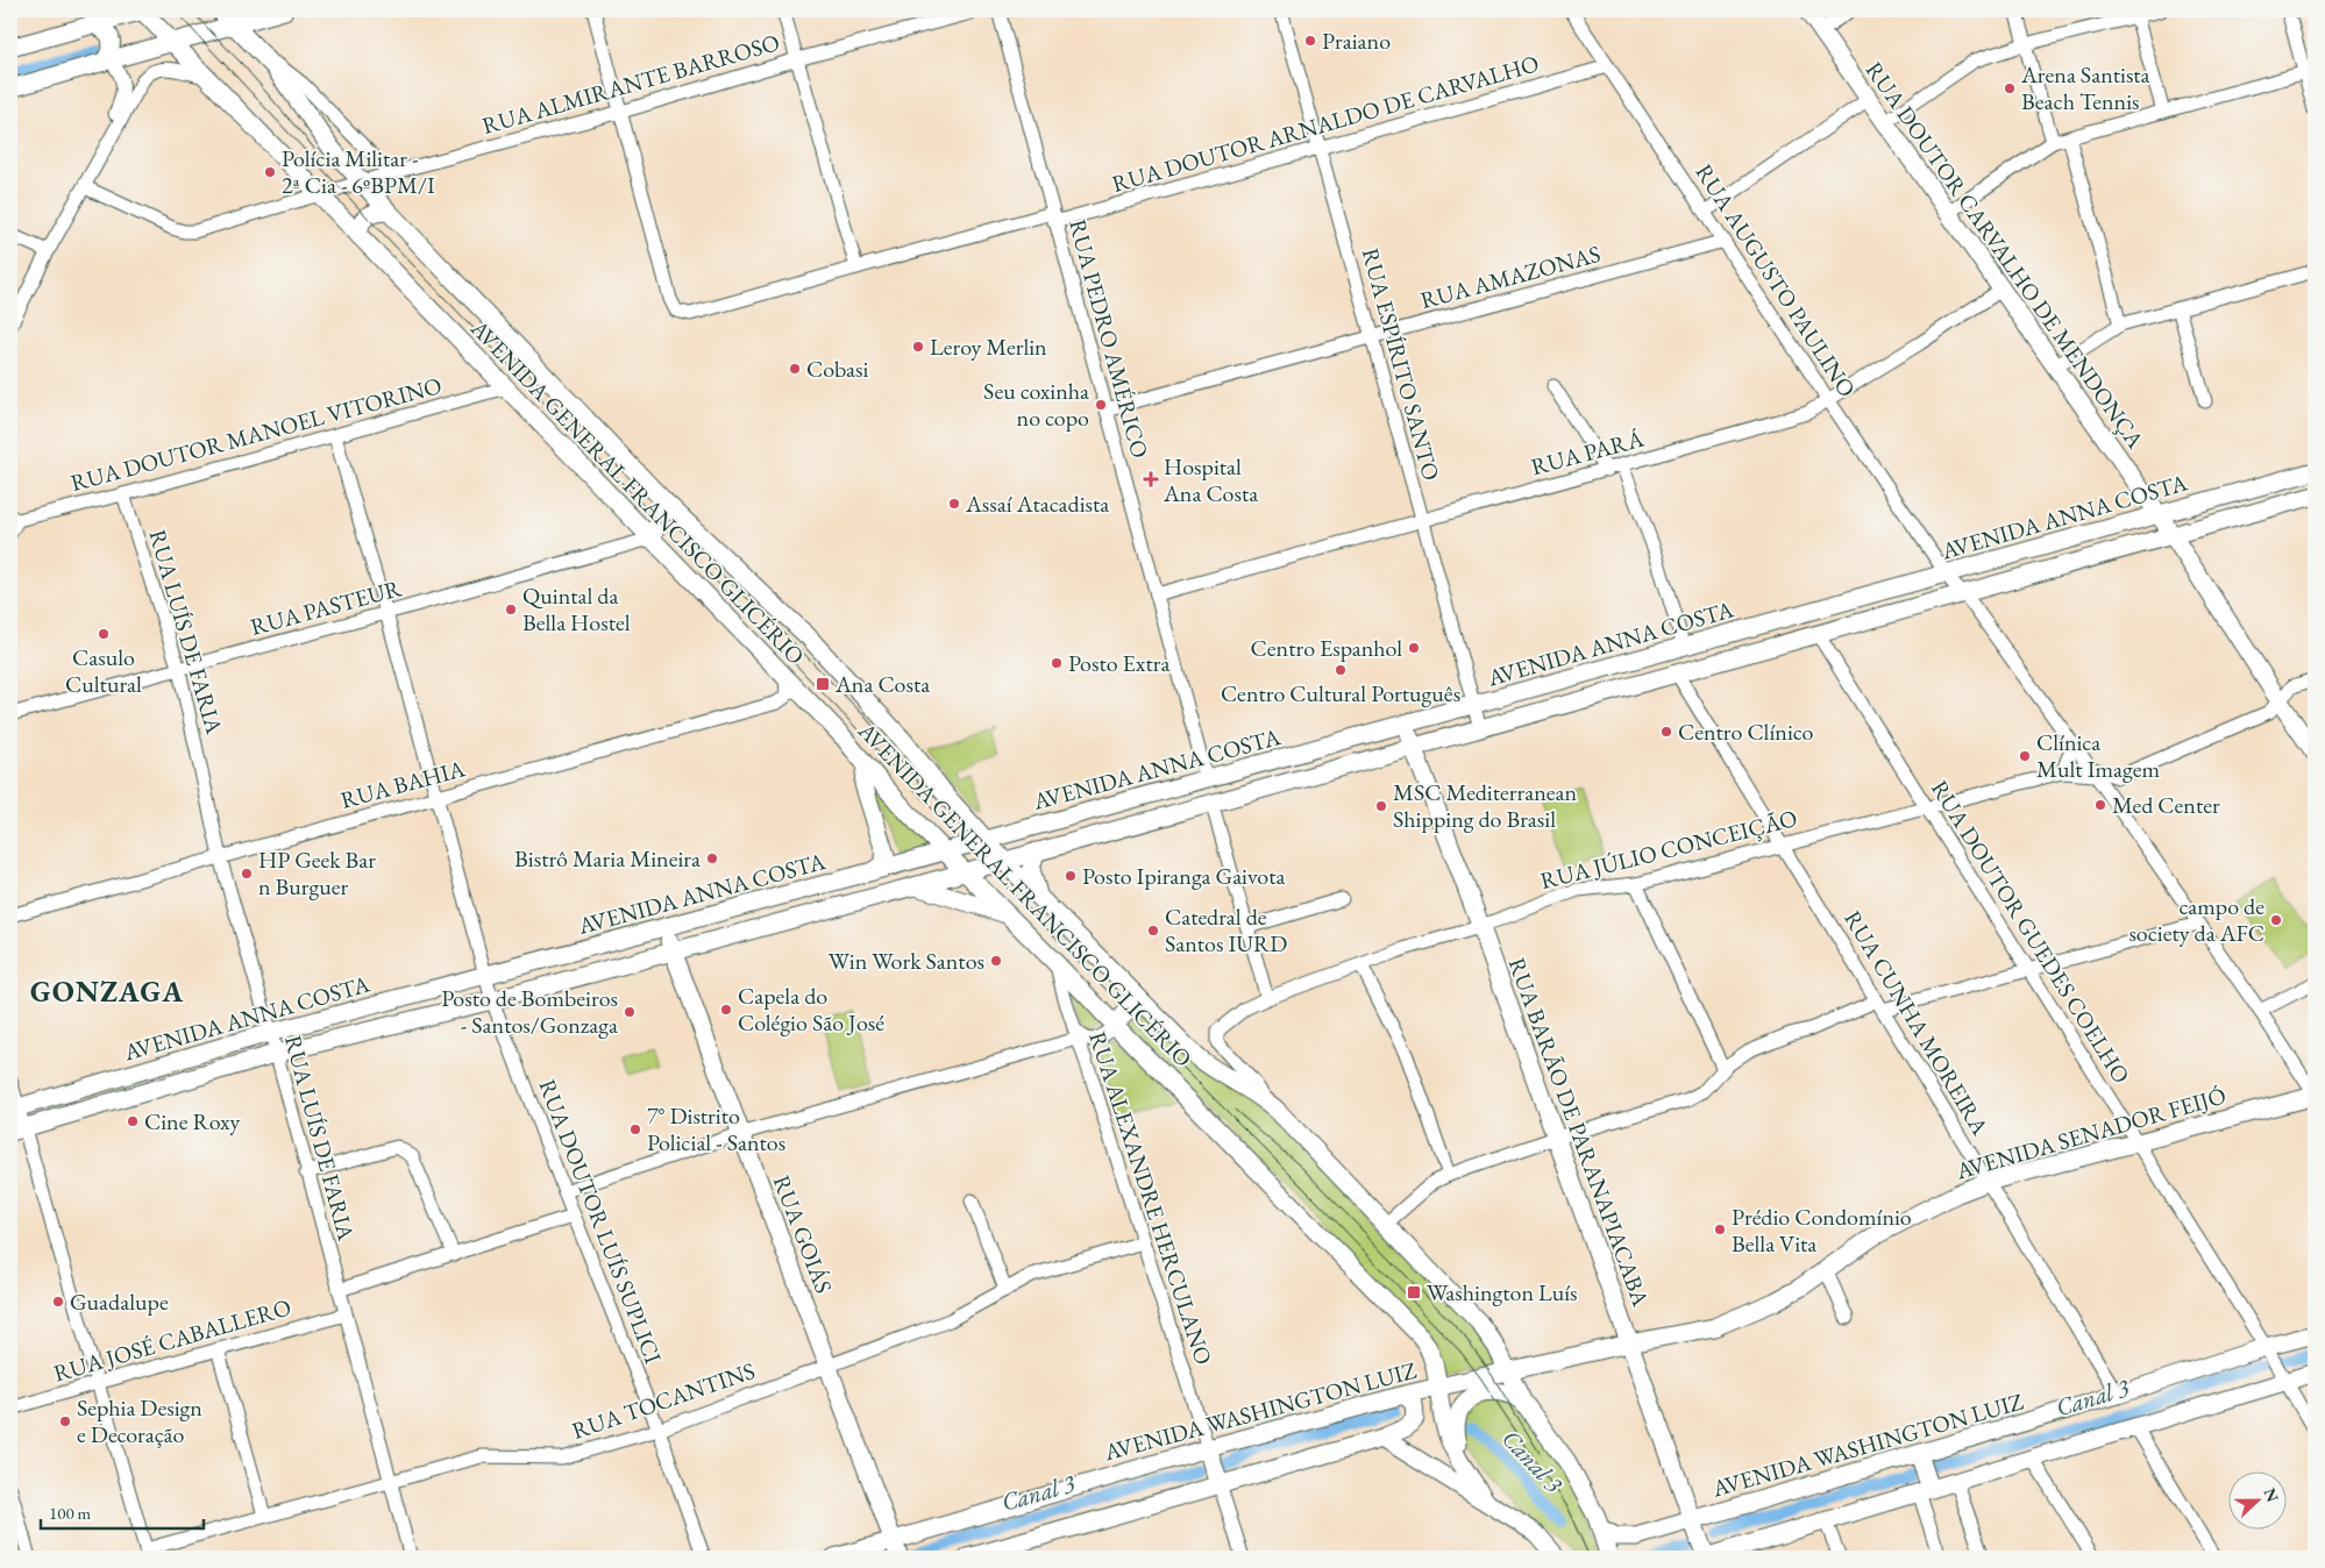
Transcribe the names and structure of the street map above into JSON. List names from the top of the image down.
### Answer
{
  "streets": {
    "main road": [
      "RUA DOUTOR CARVALHO DE MENDONÇA",
      "AVENIDA GENERAL FRANCISCO GLICÉRIO",
      "AVENIDA ANNA COSTA",
      "RUA BARÃO DE PARANAPIACABA",
      "AVENIDA SENADOR FEIJÓ",
      "RUA GOIÁS",
      "AVENIDA WASHINGTON LUIZ"
    ],
    "street": [
      "RUA ALMIRANTE BARROSO",
      "RUA DOUTOR ARNALDO DE CARVALHO",
      "RUA AMAZONAS",
      "RUA AUGUSTO PAULINO",
      "RUA PEDRO AMÉRICO",
      "RUA ESPÍRITO SANTO",
      "RUA DOUTOR MANOEL VITORINO",
      "RUA PARÁ",
      "RUA PASTEUR",
      "RUA LUÍS DE FARIA",
      "RUA BAHIA",
      "RUA JÚLIO CONCEIÇÃO",
      "RUA DOUTOR GUEDES COELHO",
      "RUA CUNHA MOREIRA",
      "RUA ALEXANDRE HERCULANO",
      "RUA DOUTOR LUÍS SUPLICI",
      "RUA JOSÉ CABALLERO",
      "RUA TOCANTINS"
    ]
  },
  "crossings": [
    ["RUA ALMIRANTE BARROSO", "RUA DOUTOR ARNALDO DE CARVALHO"],
    ["RUA ALMIRANTE BARROSO", "AVENIDA GENERAL FRANCISCO GLICÉRIO"],
    ["RUA DOUTOR ARNALDO DE CARVALHO", "RUA AUGUSTO PAULINO"],
    ["RUA DOUTOR ARNALDO DE CARVALHO", "RUA PEDRO AMÉRICO"],
    ["RUA DOUTOR ARNALDO DE CARVALHO", "RUA ESPÍRITO SANTO"],
    ["RUA DOUTOR CARVALHO DE MENDONÇA", "RUA PARÁ"],
    ["RUA DOUTOR CARVALHO DE MENDONÇA", "AVENIDA ANNA COSTA"],
    ["RUA AMAZONAS", "RUA AUGUSTO PAULINO"],
    ["RUA AMAZONAS", "RUA PEDRO AMÉRICO"],
    ["RUA AMAZONAS", "RUA ESPÍRITO SANTO"],
    ["RUA AUGUSTO PAULINO", "RUA PARÁ"],
    ["RUA AUGUSTO PAULINO", "AVENIDA ANNA COSTA"],
    ["RUA AUGUSTO PAULINO", "RUA JÚLIO CONCEIÇÃO"],
    ["RUA AUGUSTO PAULINO", "AVENIDA SENADOR FEIJÓ"],
    ["RUA PEDRO AMÉRICO", "RUA PARÁ"],
    ["RUA PEDRO AMÉRICO", "AVENIDA ANNA COSTA"],
    ["RUA ESPÍRITO SANTO", "RUA PARÁ"],
    ["RUA ESPÍRITO SANTO", "AVENIDA ANNA COSTA"],
    ["RUA DOUTOR MANOEL VITORINO", "AVENIDA GENERAL FRANCISCO GLICÉRIO"],
    ["RUA DOUTOR MANOEL VITORINO", "RUA LUÍS DE FARIA"],
    ["RUA DOUTOR MANOEL VITORINO", "RUA DOUTOR LUÍS SUPLICI"],
    ["AVENIDA GENERAL FRANCISCO GLICÉRIO", "AVENIDA ANNA COSTA"],
    ["AVENIDA GENERAL FRANCISCO GLICÉRIO", "RUA PASTEUR"],
    ["AVENIDA GENERAL FRANCISCO GLICÉRIO", "RUA BAHIA"],
    ["AVENIDA GENERAL FRANCISCO GLICÉRIO", "RUA JÚLIO CONCEIÇÃO"],
    ["AVENIDA GENERAL FRANCISCO GLICÉRIO", "RUA ALEXANDRE HERCULANO"],
    ["AVENIDA GENERAL FRANCISCO GLICÉRIO", "AVENIDA WASHINGTON LUIZ"],
    ["AVENIDA ANNA COSTA", "RUA LUÍS DE FARIA"],
    ["AVENIDA ANNA COSTA", "RUA DOUTOR GUEDES COELHO"],
    ["AVENIDA ANNA COSTA", "RUA CUNHA MOREIRA"],
    ["AVENIDA ANNA COSTA", "RUA BARÃO DE PARANAPIACABA"],
    ["AVENIDA ANNA COSTA", "RUA DOUTOR LUÍS SUPLICI"],
    ["AVENIDA ANNA COSTA", "RUA GOIÁS"],
    ["RUA PASTEUR", "RUA LUÍS DE FARIA"],
    ["RUA PASTEUR", "RUA DOUTOR LUÍS SUPLICI"],
    ["RUA LUÍS DE FARIA", "RUA BAHIA"],
    ["RUA LUÍS DE FARIA", "RUA JOSÉ CABALLERO"],
    ["RUA LUÍS DE FARIA", "RUA TOCANTINS"],
    ["RUA BAHIA", "RUA DOUTOR LUÍS SUPLICI"],
    ["RUA JÚLIO CONCEIÇÃO", "RUA DOUTOR GUEDES COELHO"],
    ["RUA JÚLIO CONCEIÇÃO", "RUA CUNHA MOREIRA"],
    ["RUA JÚLIO CONCEIÇÃO", "RUA BARÃO DE PARANAPIACABA"],
    ["RUA DOUTOR GUEDES COELHO", "AVENIDA SENADOR FEIJÓ"],
    ["RUA DOUTOR GUEDES COELHO", "AVENIDA WASHINGTON LUIZ"],
    ["RUA CUNHA MOREIRA", "AVENIDA SENADOR FEIJÓ"],
    ["RUA CUNHA MOREIRA", "AVENIDA WASHINGTON LUIZ"],
    ["RUA BARÃO DE PARANAPIACABA", "AVENIDA SENADOR FEIJÓ"],
    ["RUA BARÃO DE PARANAPIACABA", "AVENIDA WASHINGTON LUIZ"],
    ["AVENIDA SENADOR FEIJÓ", "AVENIDA WASHINGTON LUIZ"],
    ["RUA ALEXANDRE HERCULANO", "RUA TOCANTINS"],
    ["RUA ALEXANDRE HERCULANO", "AVENIDA WASHINGTON LUIZ"],
    ["RUA DOUTOR LUÍS SUPLICI", "RUA TOCANTINS"],
    ["RUA GOIÁS", "RUA TOCANTINS"],
    ["RUA GOIÁS", "AVENIDA WASHINGTON LUIZ"]
  ],
  "districts": ["GONZAGA"],
  "water": ["Canal 3"],
  "places": {
    "other": [
      "Praiano",
      "Arena Santista Beach Tennis",
      "Polícia Militar - 2ª Cia - 6ºBPM/I",
      "Leroy Merlin",
      "Cobasi",
      "Seu coxinha no copo",
      "Assaí Atacadista",
      "Quintal da Bella Hostel",
      "Casulo Cultural",
      "Centro Espanhol",
      "Posto Extra",
      "Centro Cultural Português",
      "Centro Clínico",
      "Clínica Mult Imagem",
      "Med Center",
      "MSC Mediterranean Shipping do Brasil",
      "Bistrô Maria Mineira",
      "HP Geek Bar n Burguer",
      "Posto Ipiranga Gaivota",
      "campo de society da AFC",
      "Catedral de Santos IURD",
      "Win Work Santos",
      "Capela do Colégio São José",
      "Posto de Bombeiros - Santos/Gonzaga",
      "Cine Roxy",
      "7° Distrito Policial - Santos",
      "Prédio Condomínio Bella Vita",
      "Guadalupe",
      "Sephia Design e Decoração"
    ],
    "health": ["Hospital Ana Costa"],
    "transit": ["Ana Costa", "Washington Luís"]
  },
  "scale_bar": "100 m",
  "north": "right"
}
